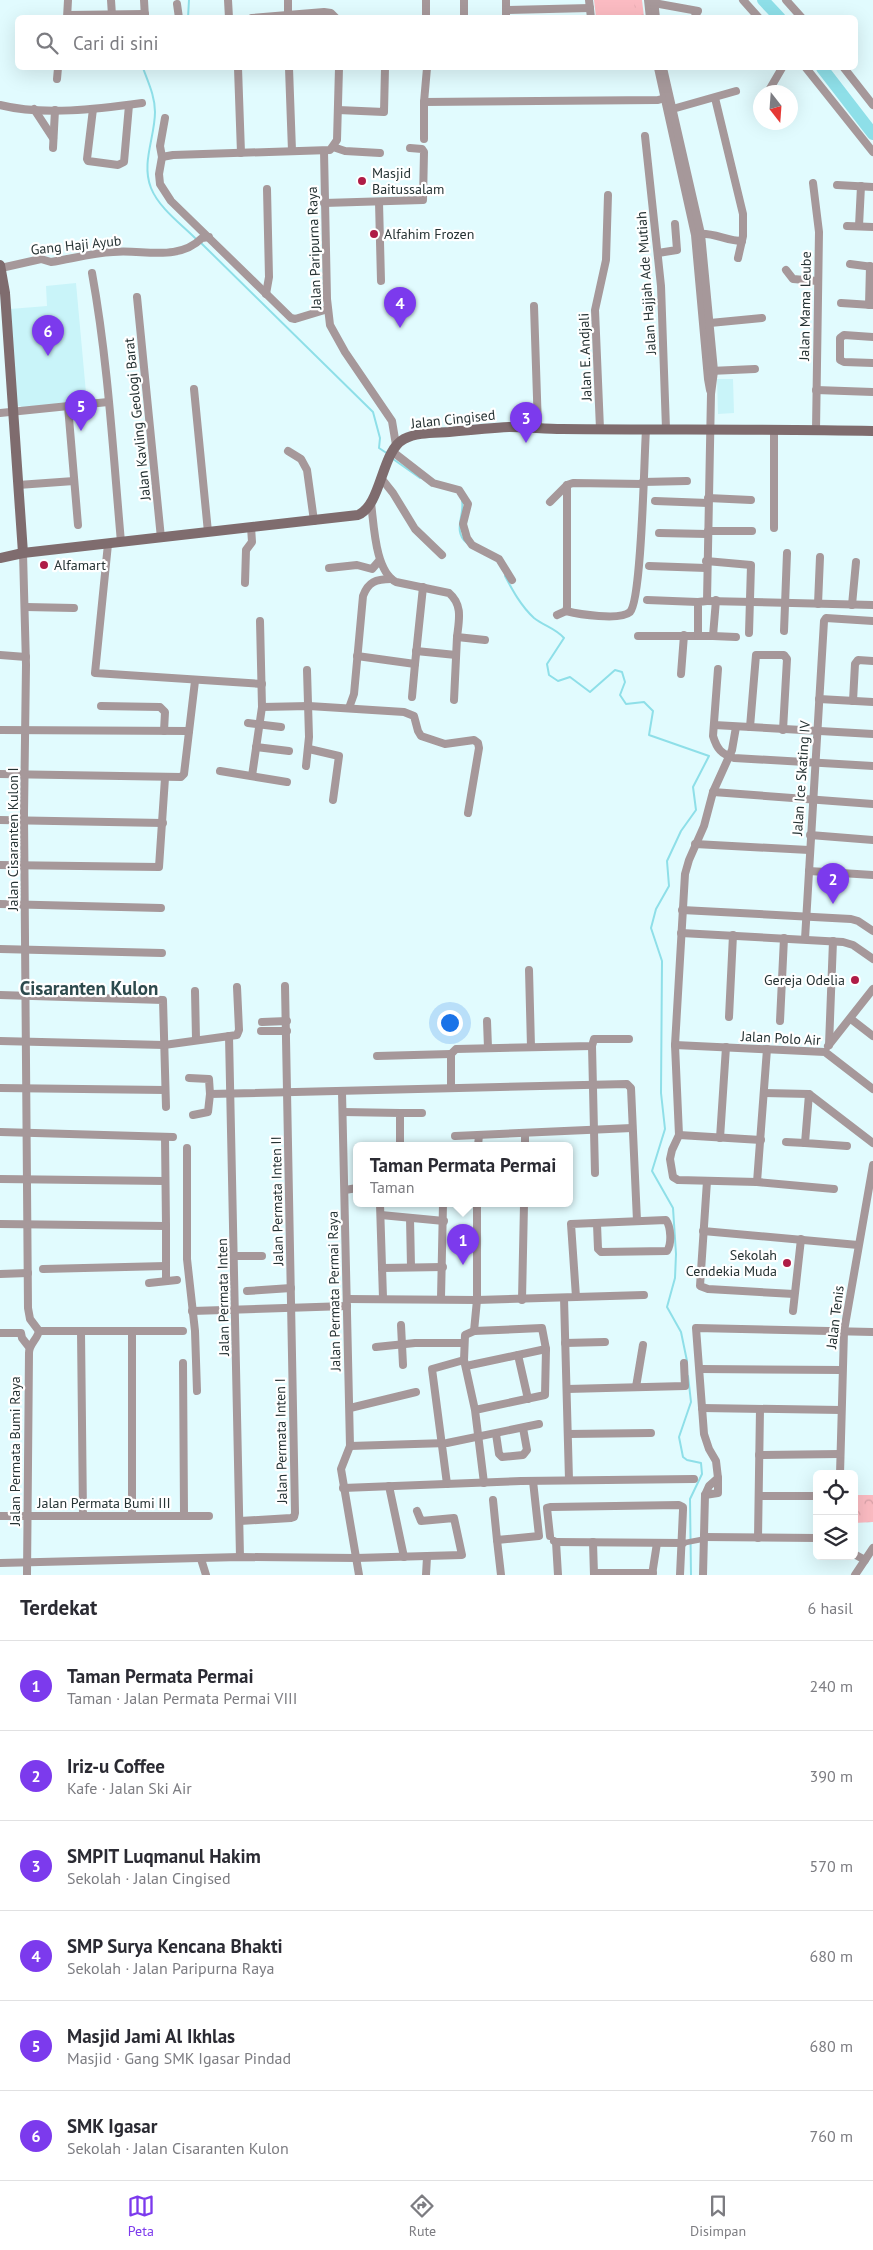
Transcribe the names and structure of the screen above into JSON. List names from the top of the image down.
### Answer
{
  "streets": {
    "main road": ["Jalan Cingised"],
    "street": [
      "Gang Haji Ayub",
      "Jalan Paripurna Raya",
      "Jalan Hajjah Ade Mutiah",
      "Jalan Mama Leube",
      "Jalan E. Andjali",
      "Jalan Kavling Geologi Barat",
      "Jalan Ice Skating IV",
      "Jalan Cisaranten Kulon I",
      "Jalan Polo Air",
      "Jalan Permata Inten II",
      "Jalan Permata Permai Raya",
      "Jalan Permata Inten",
      "Jalan Tenis",
      "Jalan Permata Inten I",
      "Jalan Permata Bumi Raya",
      "Jalan Permata Bumi III"
    ]
  },
  "crossings": [
    ["Jalan Paripurna Raya", "Jalan Cingised"],
    ["Jalan Hajjah Ade Mutiah", "Jalan Cingised"],
    ["Jalan Mama Leube", "Jalan Cingised"],
    ["Jalan E. Andjali", "Jalan Cingised"],
    ["Jalan Permata Inten II", "Jalan Permata Inten I"],
    ["Jalan Permata Inten", "Jalan Permata Inten I"],
    ["Jalan Permata Bumi Raya", "Jalan Permata Bumi III"]
  ],
  "districts": ["Cisaranten Kulon"],
  "places": [
    "Masjid Baitussalam",
    "Alfahim Frozen",
    "Alfamart",
    "Gereja Odelia",
    "Sekolah Cendekia Muda"
  ],
  "north": "bottom",
  "page": {
    "search": "Cari di sini",
    "pins": [
      "4",
      "6",
      "5",
      "3",
      "2",
      "1"
    ],
    "popup": ["Taman Permata Permai", "Taman"],
    "heading": ["Terdekat", "6 hasil"],
    "list": [
      {
        "mark": "1",
        "name": "Taman Permata Permai",
        "note": "Taman · Jalan Permata Permai VIII",
        "value": "240 m"
      },
      {
        "mark": "2",
        "name": "Iriz-u Coffee",
        "note": "Kafe · Jalan Ski Air",
        "value": "390 m"
      },
      {
        "mark": "3",
        "name": "SMPIT Luqmanul Hakim",
        "note": "Sekolah · Jalan Cingised",
        "value": "570 m"
      },
      {
        "mark": "4",
        "name": "SMP Surya Kencana Bhakti",
        "note": "Sekolah · Jalan Paripurna Raya",
        "value": "680 m"
      },
      {
        "mark": "5",
        "name": "Masjid Jami Al Ikhlas",
        "note": "Masjid · Gang SMK Igasar Pindad",
        "value": "680 m"
      },
      {
        "mark": "6",
        "name": "SMK Igasar",
        "note": "Sekolah · Jalan Cisaranten Kulon",
        "value": "760 m"
      }
    ],
    "nav": ["Peta", "Rute", "Disimpan"]
  }
}
